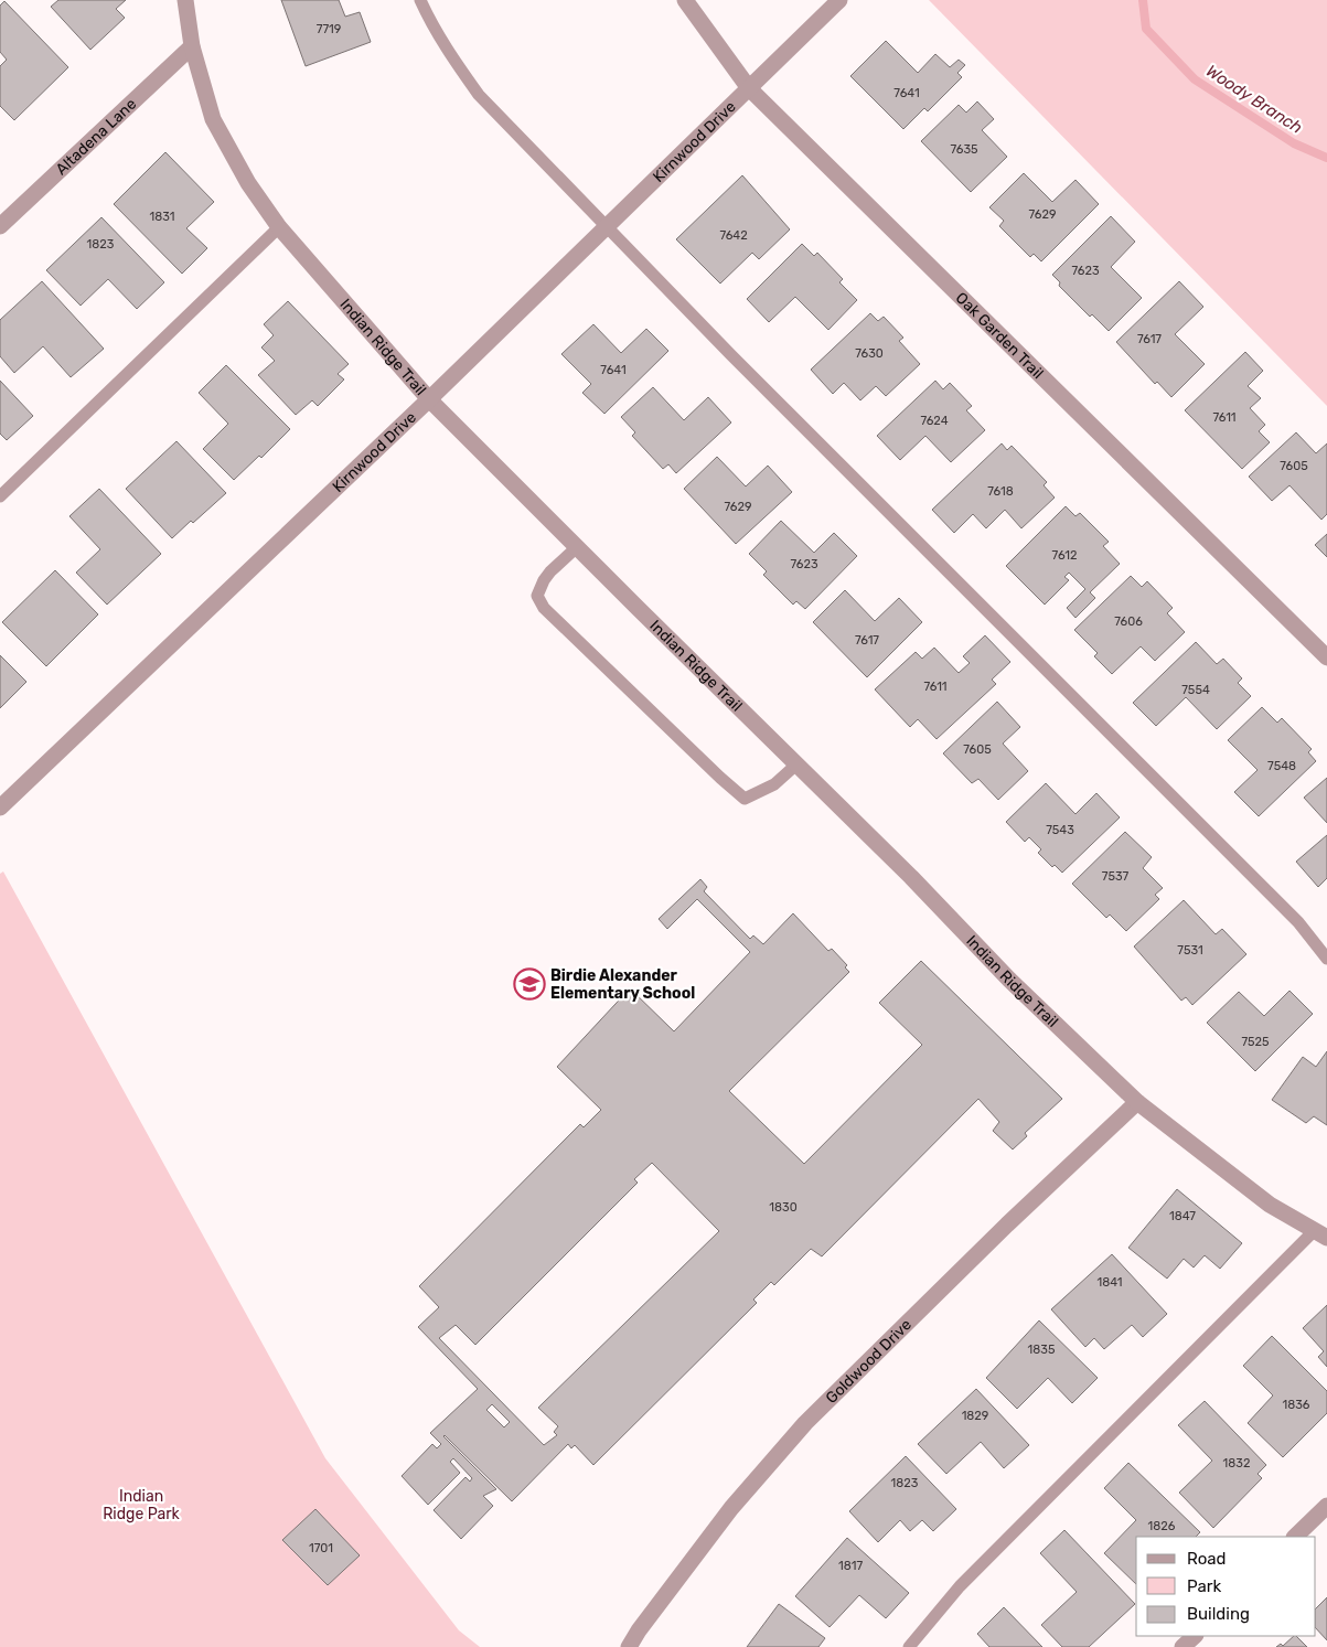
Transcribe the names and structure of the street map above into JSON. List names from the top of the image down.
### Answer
{
  "streets": {
    "street": [
      "Altadena Lane",
      "Kirnwood Drive",
      "Oak Garden Trail",
      "Indian Ridge Trail",
      "Goldwood Drive"
    ]
  },
  "crossings": [
    ["Altadena Lane", "Indian Ridge Trail"],
    ["Kirnwood Drive", "Oak Garden Trail"],
    ["Kirnwood Drive", "Indian Ridge Trail"],
    ["Indian Ridge Trail", "Goldwood Drive"]
  ],
  "water": ["Woody Branch"],
  "parks": ["Indian Ridge Park"],
  "places": {
    "school or university": ["Birdie Alexander Elementary School"]
  },
  "house_numbers": [
    "7719",
    "7641",
    "7635",
    "7629",
    "1831",
    "7642",
    "1823",
    "7623",
    "7617",
    "7630",
    "7641",
    "7611",
    "7624",
    "7605",
    "7618",
    "7629",
    "7612",
    "7623",
    "7606",
    "7617",
    "7611",
    "7554",
    "7605",
    "7548",
    "7543",
    "7537",
    "7531",
    "7525",
    "1830",
    "1847",
    "1841",
    "1835",
    "1836",
    "1829",
    "1832",
    "1823",
    "1826",
    "1701",
    "1817"
  ],
  "legend": ["Road", "Park", "Building"]
}
